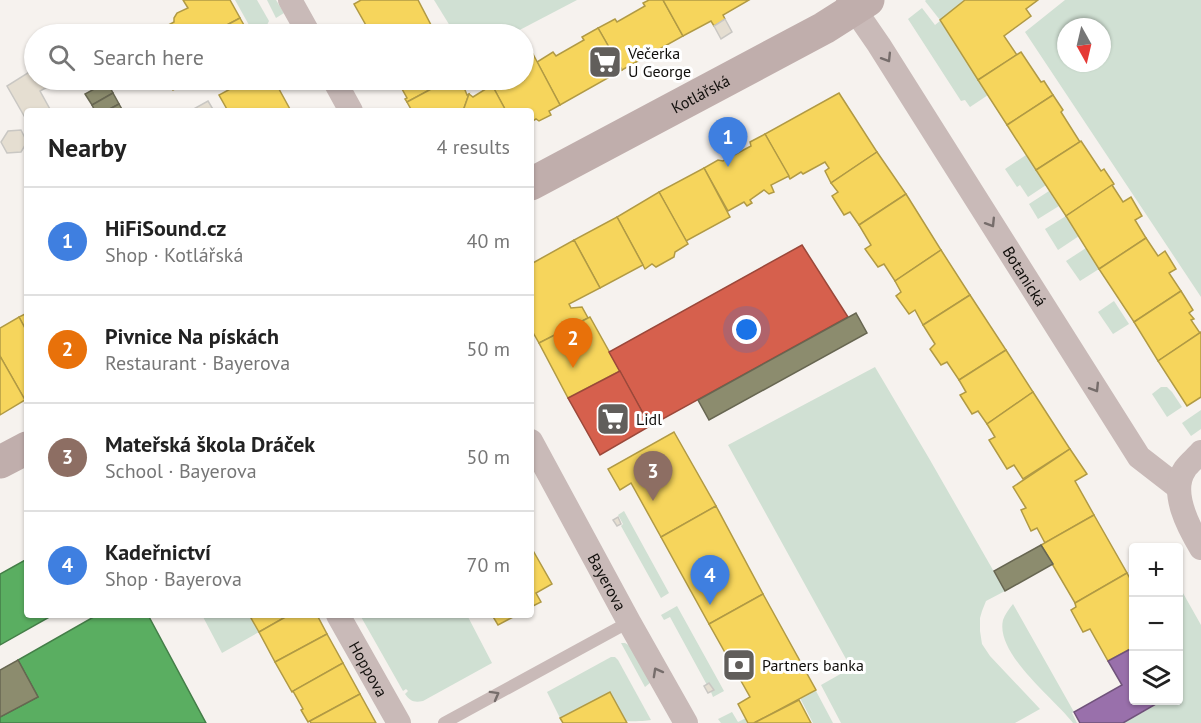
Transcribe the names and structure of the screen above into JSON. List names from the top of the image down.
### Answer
{
  "streets": {
    "main road": ["Kotlářská"],
    "street": ["Botanická", "Bayerova", "Hoppova"]
  },
  "crossings": [
    ["Kotlářská", "Botanická"]
  ],
  "one_way": ["Botanická", "Bayerova"],
  "places": {
    "supermarket": ["Večerka U George", "Lidl"],
    "bank": ["Partners banka"]
  },
  "north": "bottom",
  "page": {
    "search": "Search here",
    "heading": ["Nearby", "4 results"],
    "pins": [
      "1",
      "2",
      "3",
      "4"
    ],
    "list": [
      {
        "mark": "1",
        "name": "HiFiSound.cz",
        "note": "Shop · Kotlářská",
        "value": "40 m"
      },
      {
        "mark": "2",
        "name": "Pivnice Na pískách",
        "note": "Restaurant · Bayerova",
        "value": "50 m"
      },
      {
        "mark": "3",
        "name": "Mateřská škola Dráček",
        "note": "School · Bayerova",
        "value": "50 m"
      },
      {
        "mark": "4",
        "name": "Kadeřnictví",
        "note": "Shop · Bayerova",
        "value": "70 m"
      }
    ],
    "map_buttons": ["+", "−"]
  }
}
